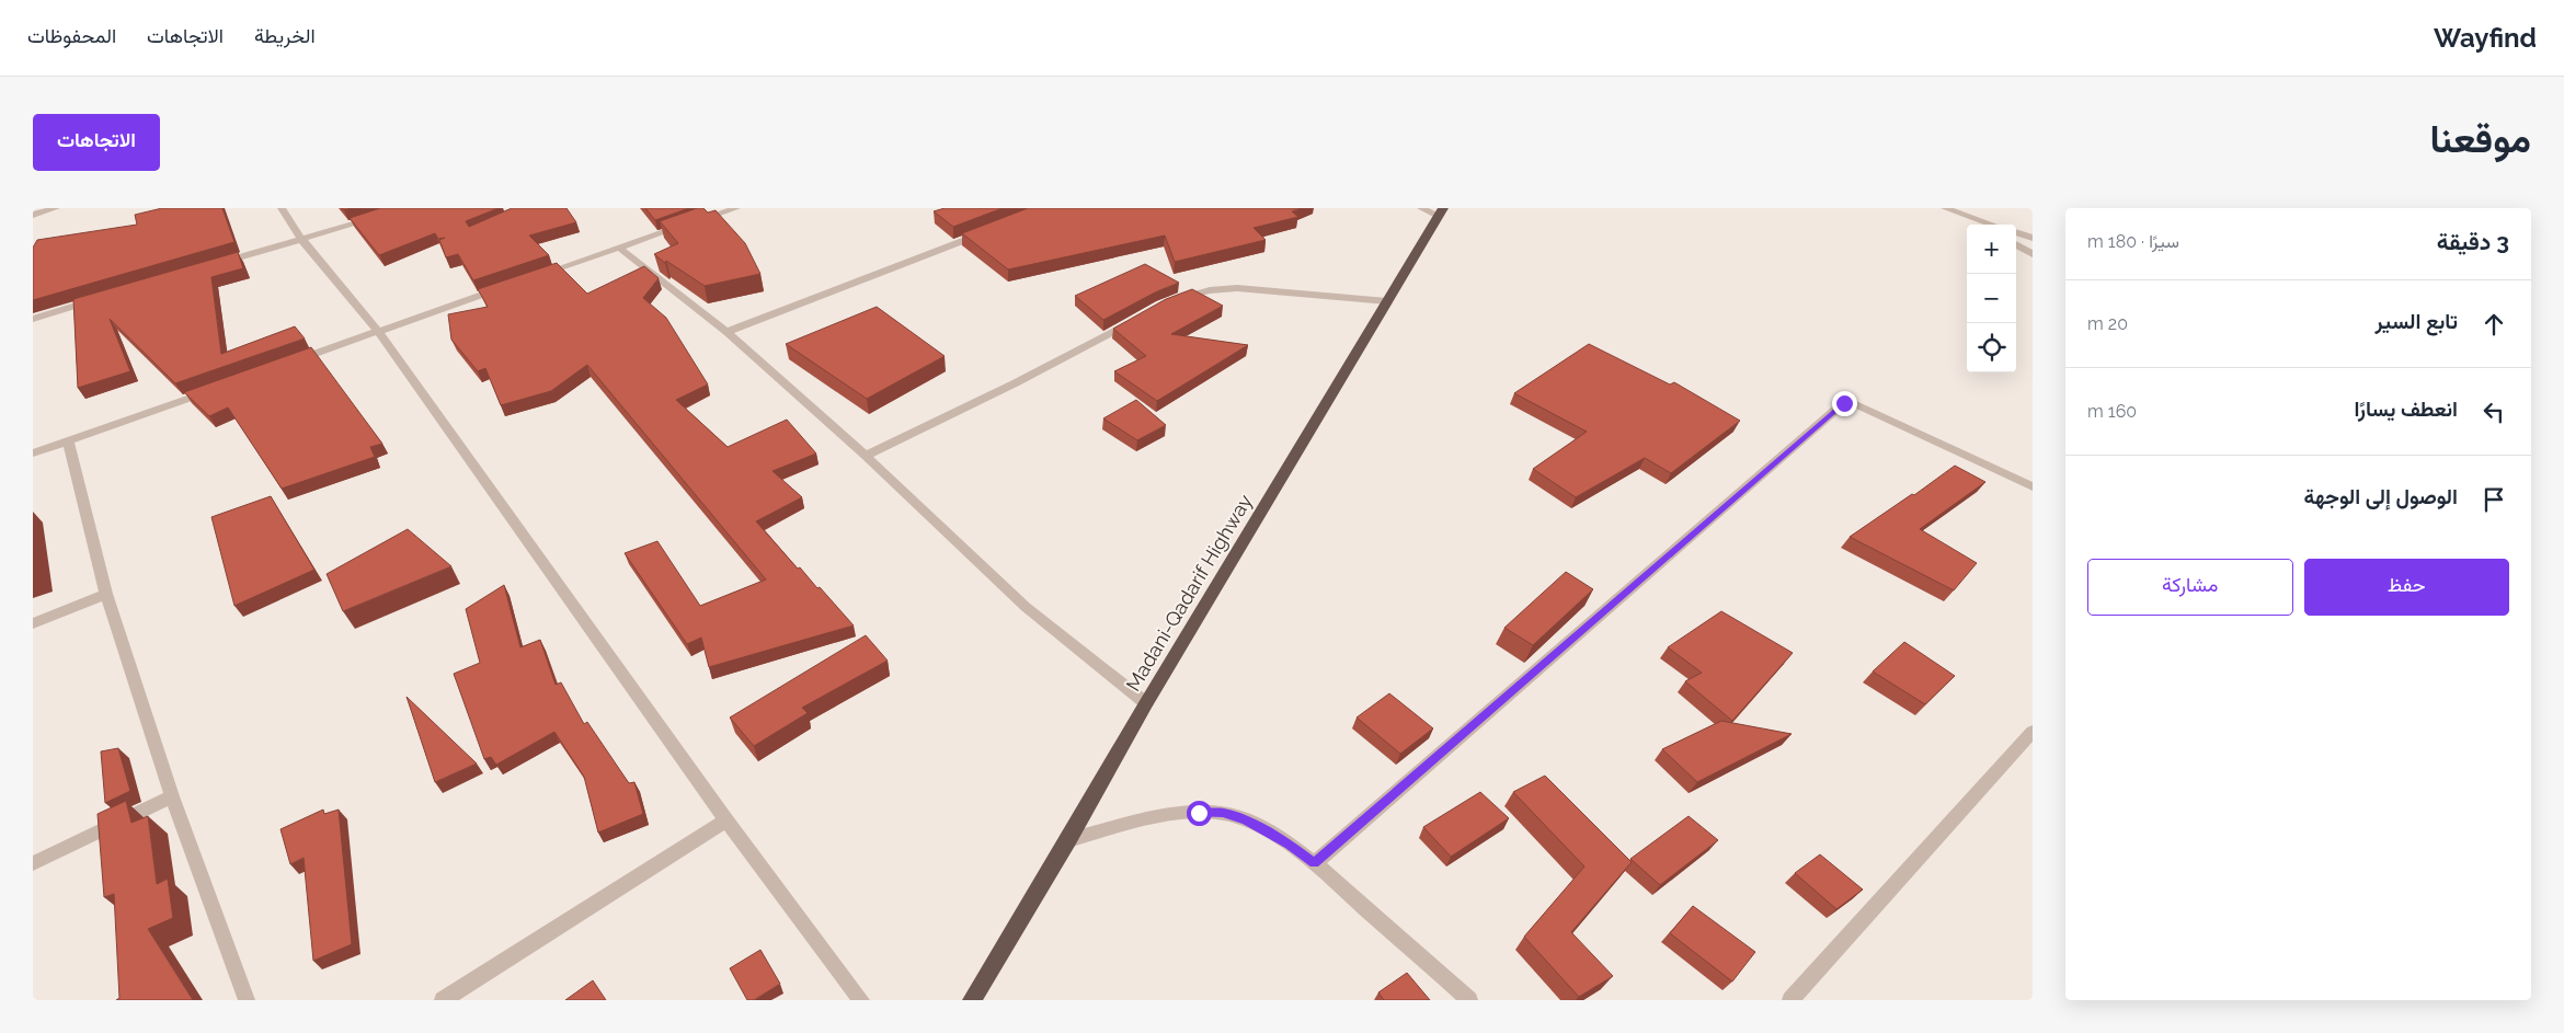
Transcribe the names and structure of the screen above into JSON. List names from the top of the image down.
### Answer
{
  "streets": {
    "highway": ["Madani-Qadarif Highway"]
  },
  "page": {
    "header": "Wayfind",
    "nav": ["الخريطة", "الاتجاهات", "المحفوظات"],
    "title": "موقعنا",
    "buttons": [
      "الاتجاهات",
      ["حفظ", "مشاركة"]
    ],
    "heading": ["3 دقيقة", "سيرًا · 180 m"],
    "map_buttons": ["+", "−"],
    "list": [
      ["تابع السير", "20 m"],
      ["انعطف يسارًا", "160 m"],
      "الوصول إلى الوجهة"
    ]
  }
}
